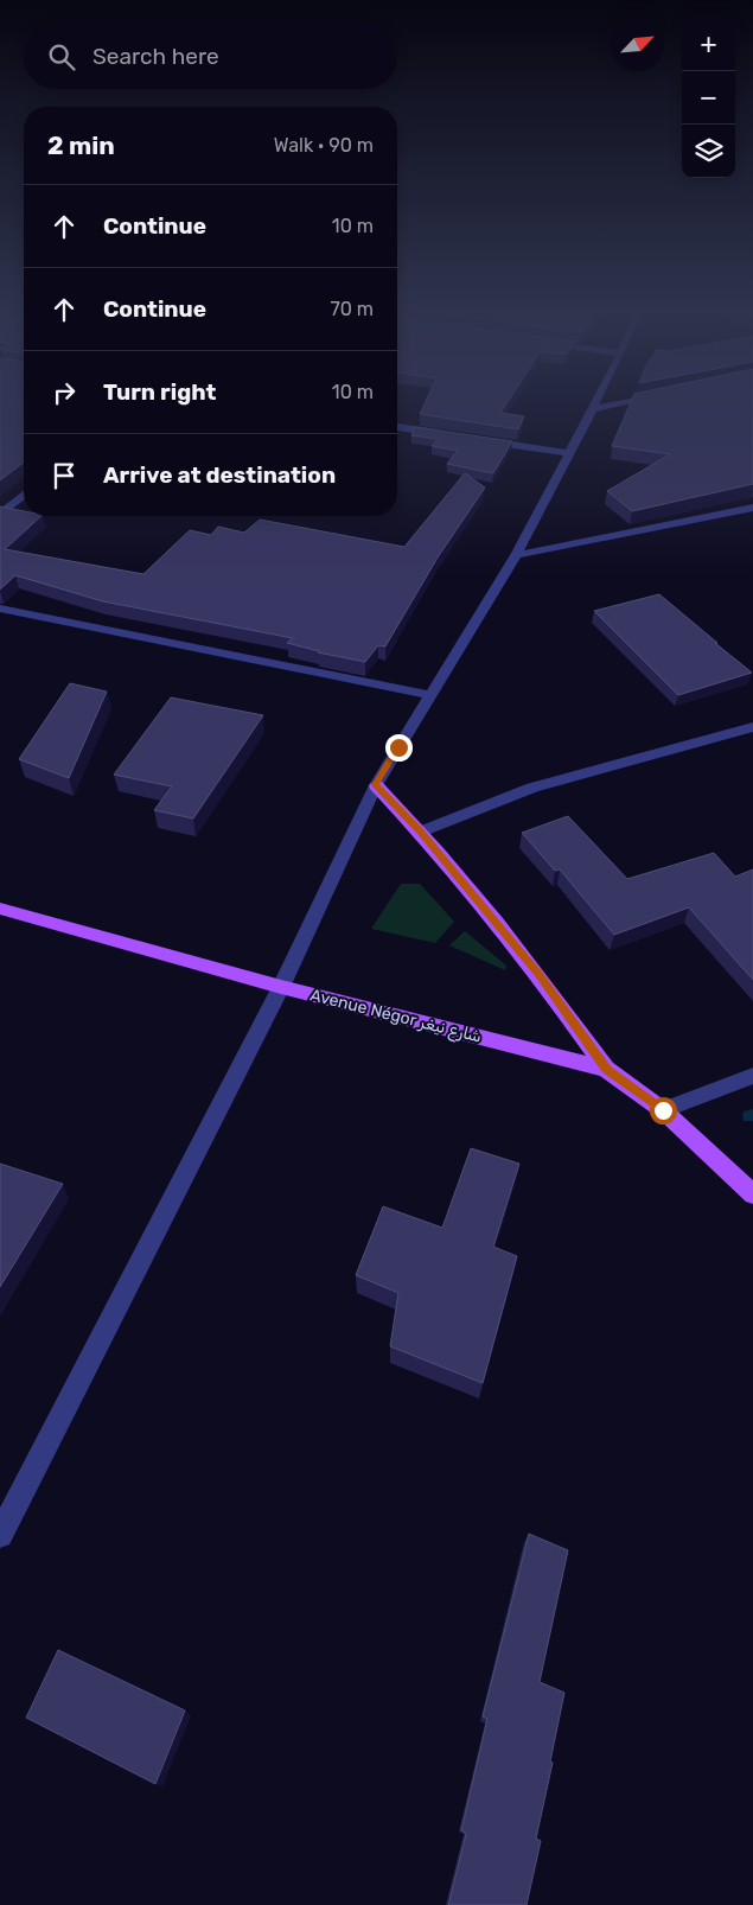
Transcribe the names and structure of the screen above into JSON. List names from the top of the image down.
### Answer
{
  "streets": {
    "main road": ["Avenue Négor شارع نيغر"]
  },
  "north": "top right",
  "page": {
    "map_buttons": ["+", "−"],
    "search": "Search here",
    "heading": ["2 min", "Walk · 90 m"],
    "list": [
      ["Continue", "10 m"],
      ["Continue", "70 m"],
      ["Turn right", "10 m"],
      "Arrive at destination"
    ]
  }
}
